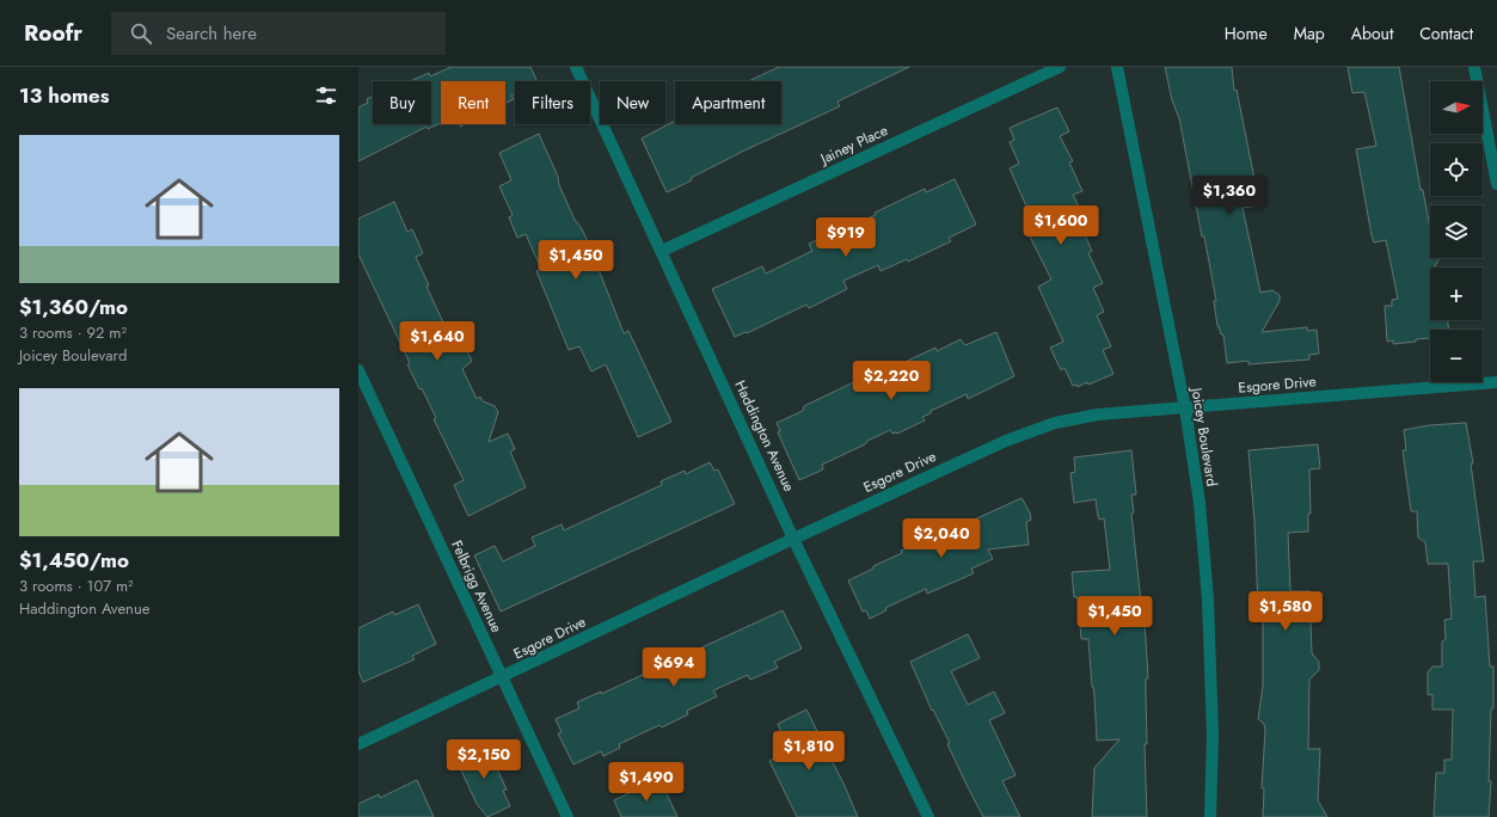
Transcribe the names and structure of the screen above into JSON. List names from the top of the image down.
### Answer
{
  "streets": {
    "street": [
      "Jainey Place",
      "Esgore Drive",
      "Haddington Avenue",
      "Joicey Boulevard",
      "Felbrigg Avenue"
    ]
  },
  "crossings": [
    ["Jainey Place", "Haddington Avenue"],
    ["Esgore Drive", "Haddington Avenue"],
    ["Esgore Drive", "Joicey Boulevard"],
    ["Esgore Drive", "Felbrigg Avenue"]
  ],
  "north": "right",
  "page": {
    "header": "Roofr",
    "search": "Search here",
    "nav": [
      "Home",
      "Map",
      "About",
      "Contact"
    ],
    "heading": "13 homes",
    "map_buttons": ["+", "−"],
    "chip": [
      "Buy",
      "Rent",
      "Filters",
      "New",
      "Apartment"
    ],
    "list": [
      {
        "name": "$1,360/mo",
        "note": "3 rooms · 92 m² · Joicey Boulevard"
      },
      {
        "name": "$1,450/mo",
        "note": "3 rooms · 107 m² · Haddington Avenue"
      }
    ],
    "price": [
      "$1,360",
      "$1,600",
      "$919",
      "$1,450",
      "$1,640",
      "$2,220",
      "$2,040",
      "$1,580",
      "$1,450",
      "$694",
      "$1,810",
      "$2,150",
      "$1,490"
    ]
  }
}
